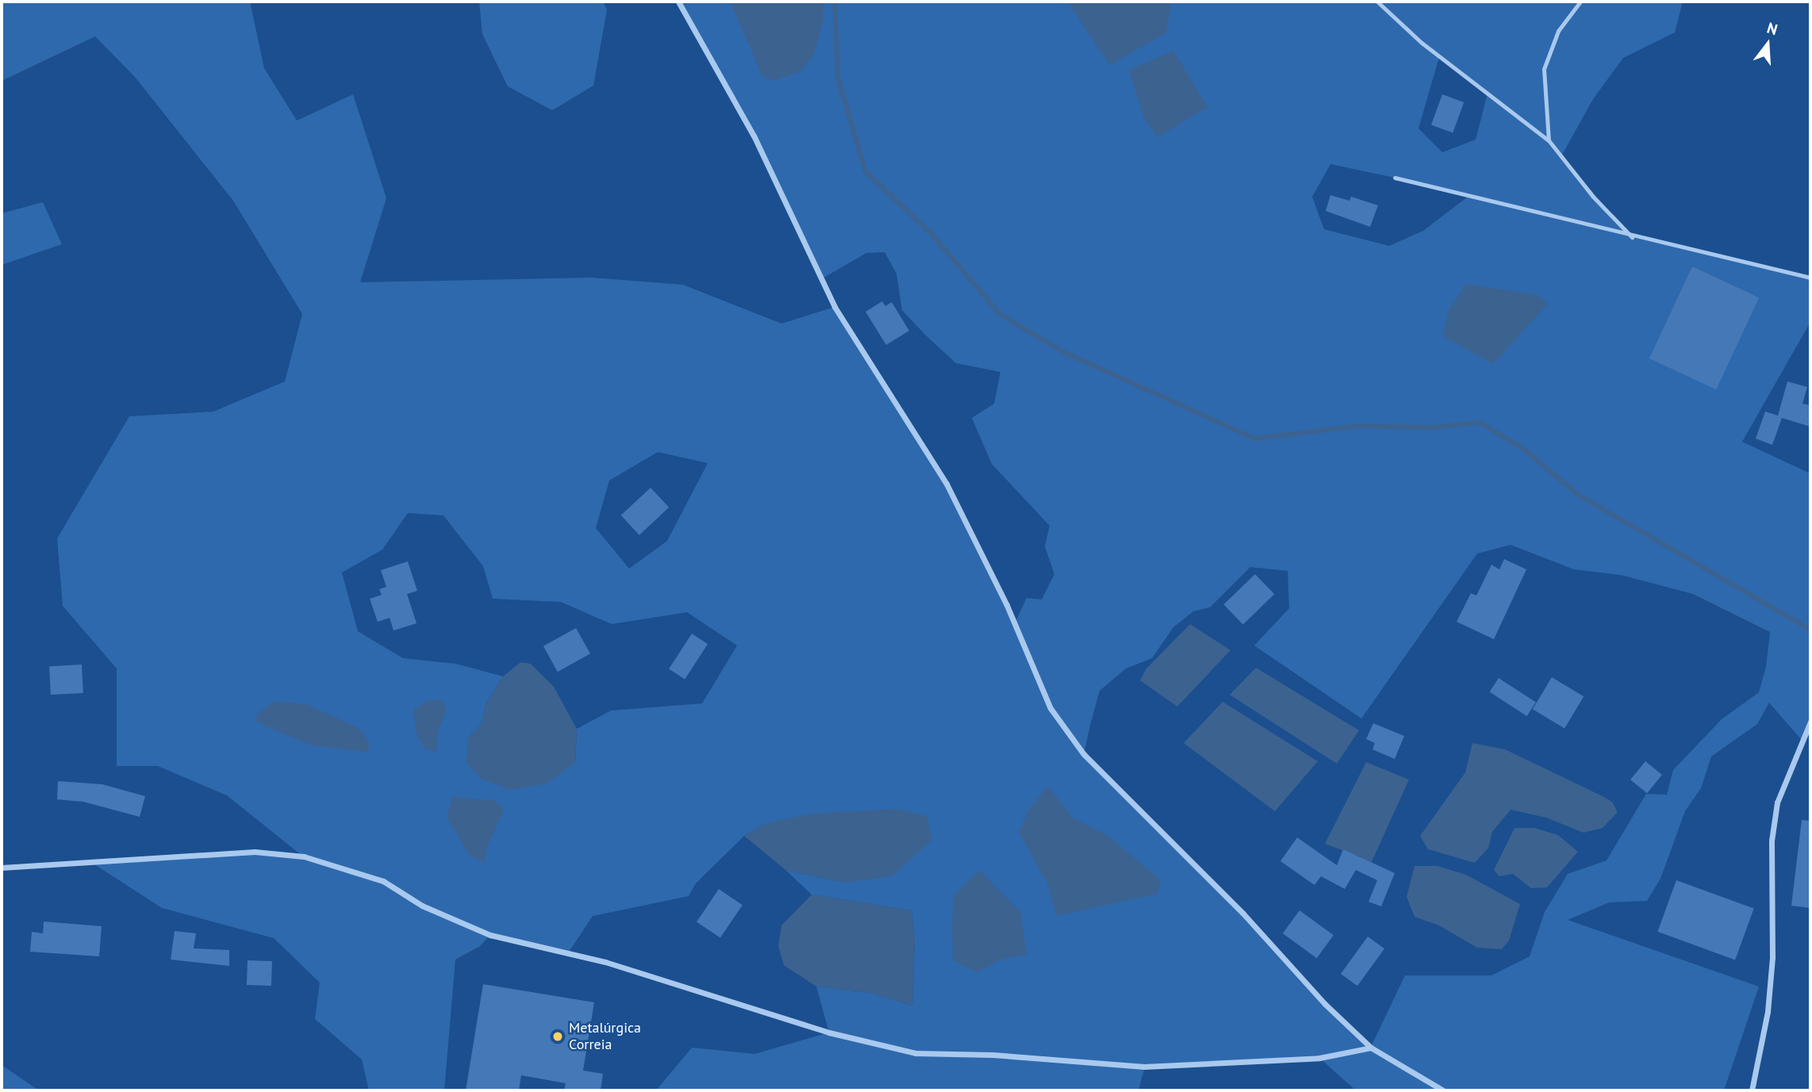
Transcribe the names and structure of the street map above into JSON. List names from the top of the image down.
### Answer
{
  "places": ["Metalúrgica Correia"],
  "north": "top"
}
